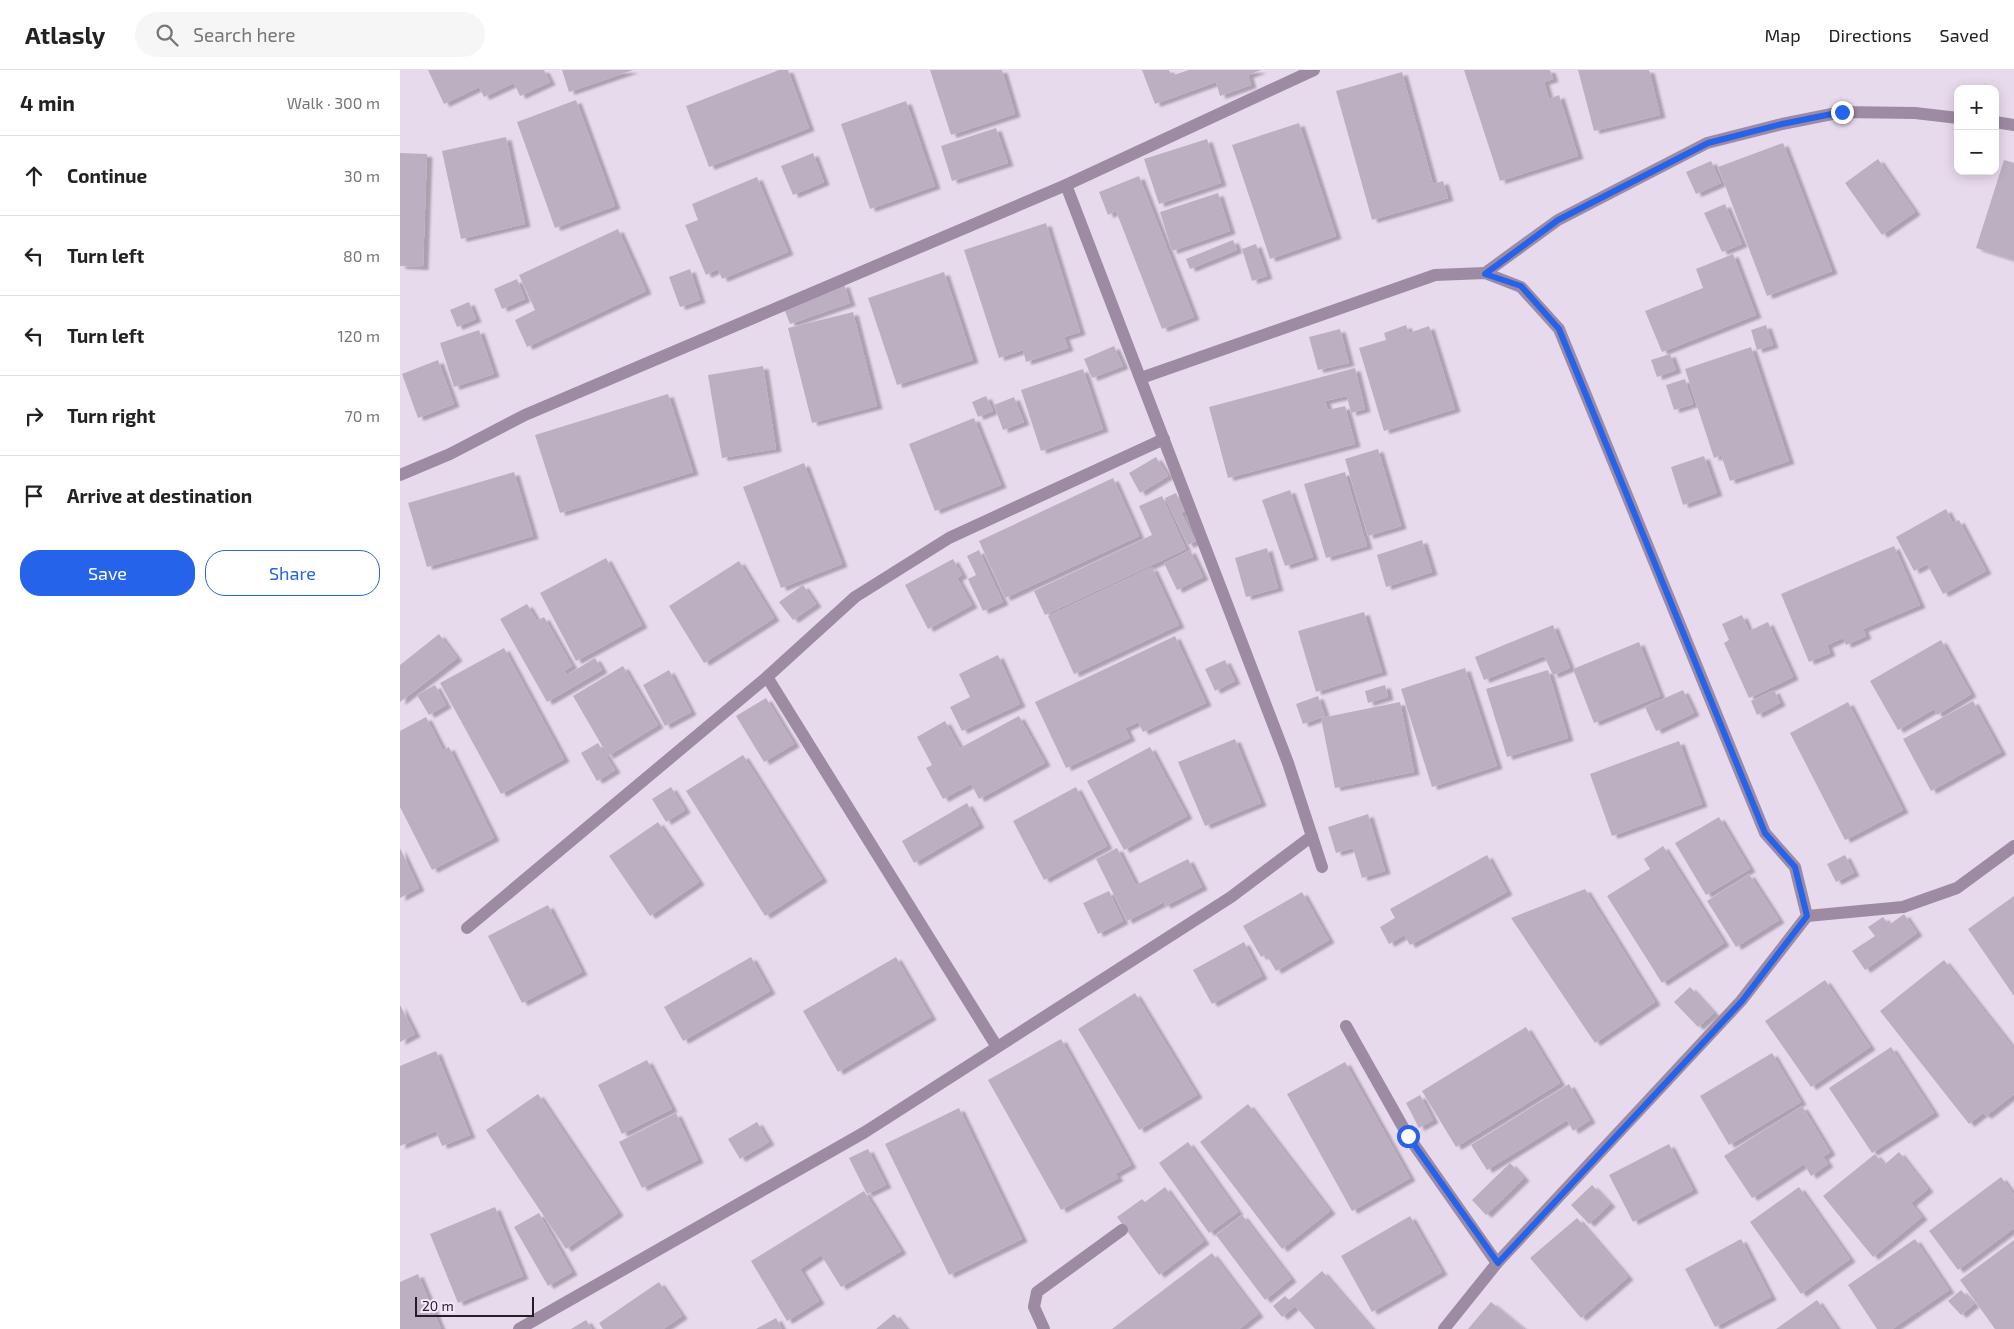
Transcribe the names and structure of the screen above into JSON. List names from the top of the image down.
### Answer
{
  "scale_bar": "20 m",
  "page": {
    "header": "Atlasly",
    "search": "Search here",
    "nav": ["Map", "Directions", "Saved"],
    "heading": ["4 min", "Walk · 300 m"],
    "map_buttons": ["+", "−"],
    "list": [
      ["Continue", "30 m"],
      ["Turn left", "80 m"],
      ["Turn left", "120 m"],
      ["Turn right", "70 m"],
      "Arrive at destination"
    ],
    "buttons": ["Save", "Share"],
    "scale": "20 m"
  }
}
